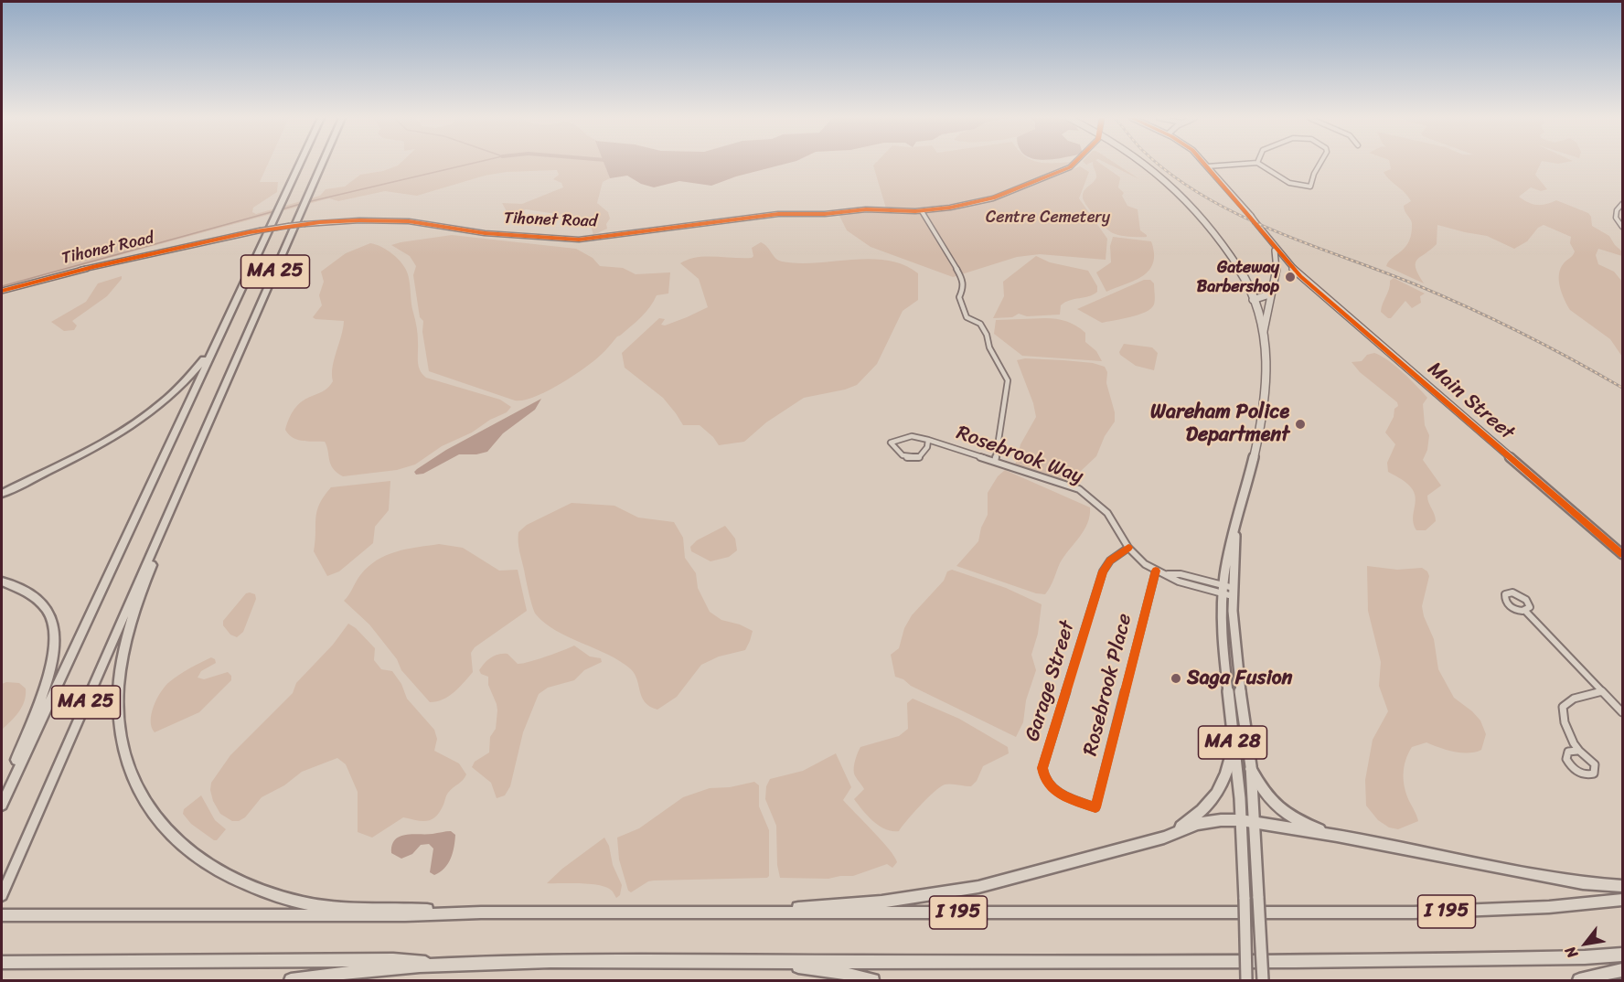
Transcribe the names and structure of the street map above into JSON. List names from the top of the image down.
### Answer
{
  "streets": {
    "highway": ["MA 25", "I 195"],
    "main road": ["Main Street", "MA 28"],
    "street": [
      "Tihonet Road",
      "Rosebrook Way",
      "Garage Street",
      "Rosebrook Place"
    ]
  },
  "crossings": [
    ["Rosebrook Way", "Garage Street"],
    ["Rosebrook Way", "Rosebrook Place"],
    ["Rosebrook Way", "MA 28"],
    ["Garage Street", "Rosebrook Place"]
  ],
  "parks": ["Centre Cemetery"],
  "places": ["Gateway Barbershop", "Wareham Police Department", "Saga Fusion"],
  "north": "bottom left"
}
